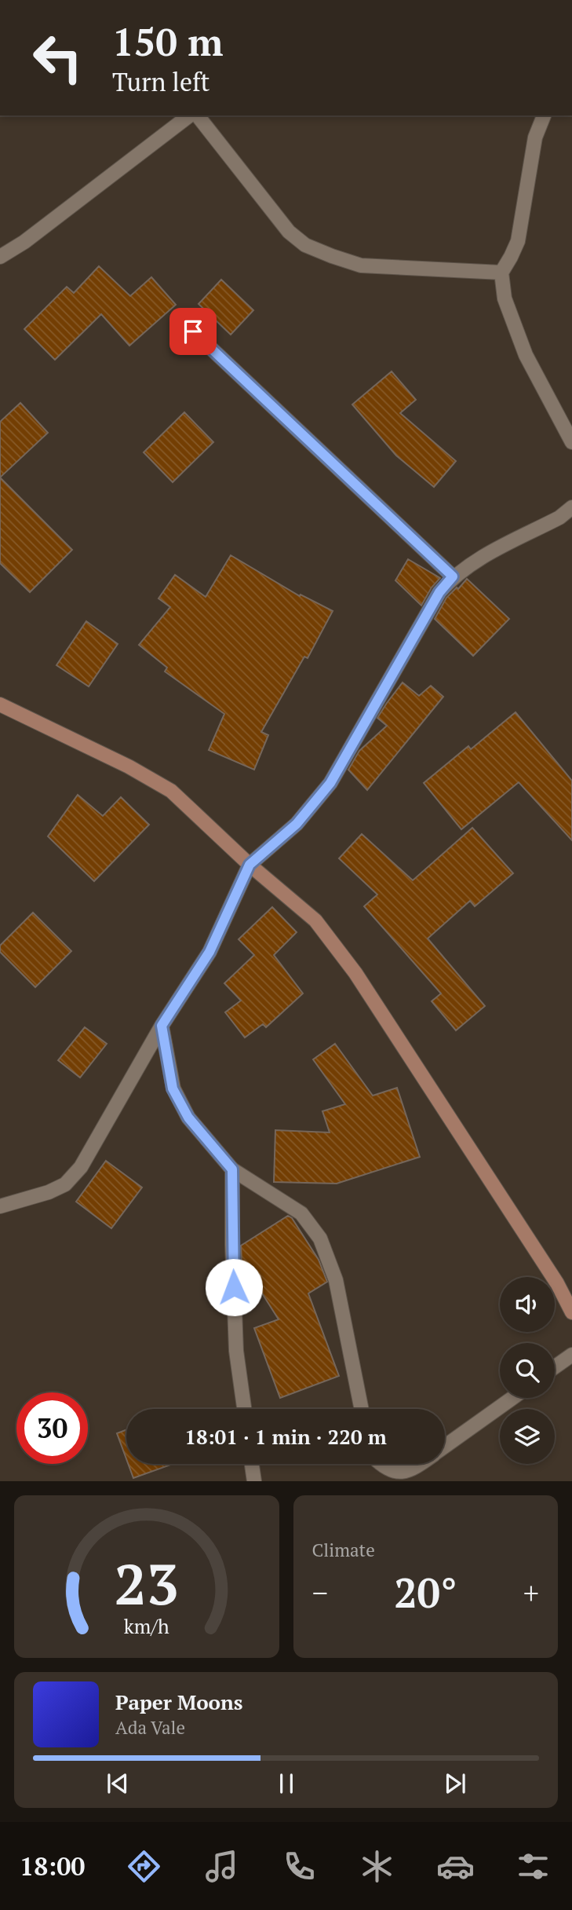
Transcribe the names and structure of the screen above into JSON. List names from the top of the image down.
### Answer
{
  "page": {
    "turn": ["150 m", "Turn left"],
    "limit": "30",
    "trip": "18:01 · 1 min · 220 m",
    "tile": "Climate",
    "heat": ["−", "20°", "+"],
    "song": ["Paper Moons", "Ada Vale"],
    "tabs": "18:00",
    "gauge": ["23", "km/h"]
  }
}
